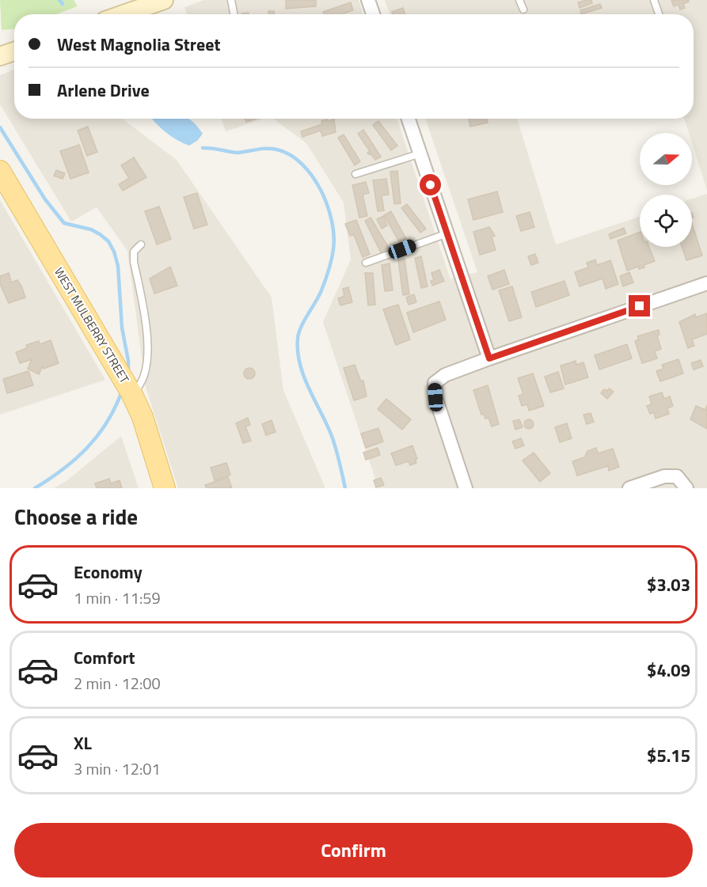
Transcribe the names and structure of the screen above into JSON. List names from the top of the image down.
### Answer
{
  "streets": {
    "main road": ["WEST MULBERRY STREET"]
  },
  "north": "right",
  "page": {
    "banner": ["West Magnolia Street", "Arlene Drive"],
    "heading": "Choose a ride",
    "list": [
      {
        "name": "Economy",
        "note": "1 min · 11:59",
        "value": "$3.03"
      },
      {
        "name": "Comfort",
        "note": "2 min · 12:00",
        "value": "$4.09"
      },
      {
        "name": "XL",
        "note": "3 min · 12:01",
        "value": "$5.15"
      }
    ],
    "buttons": "Confirm"
  }
}
